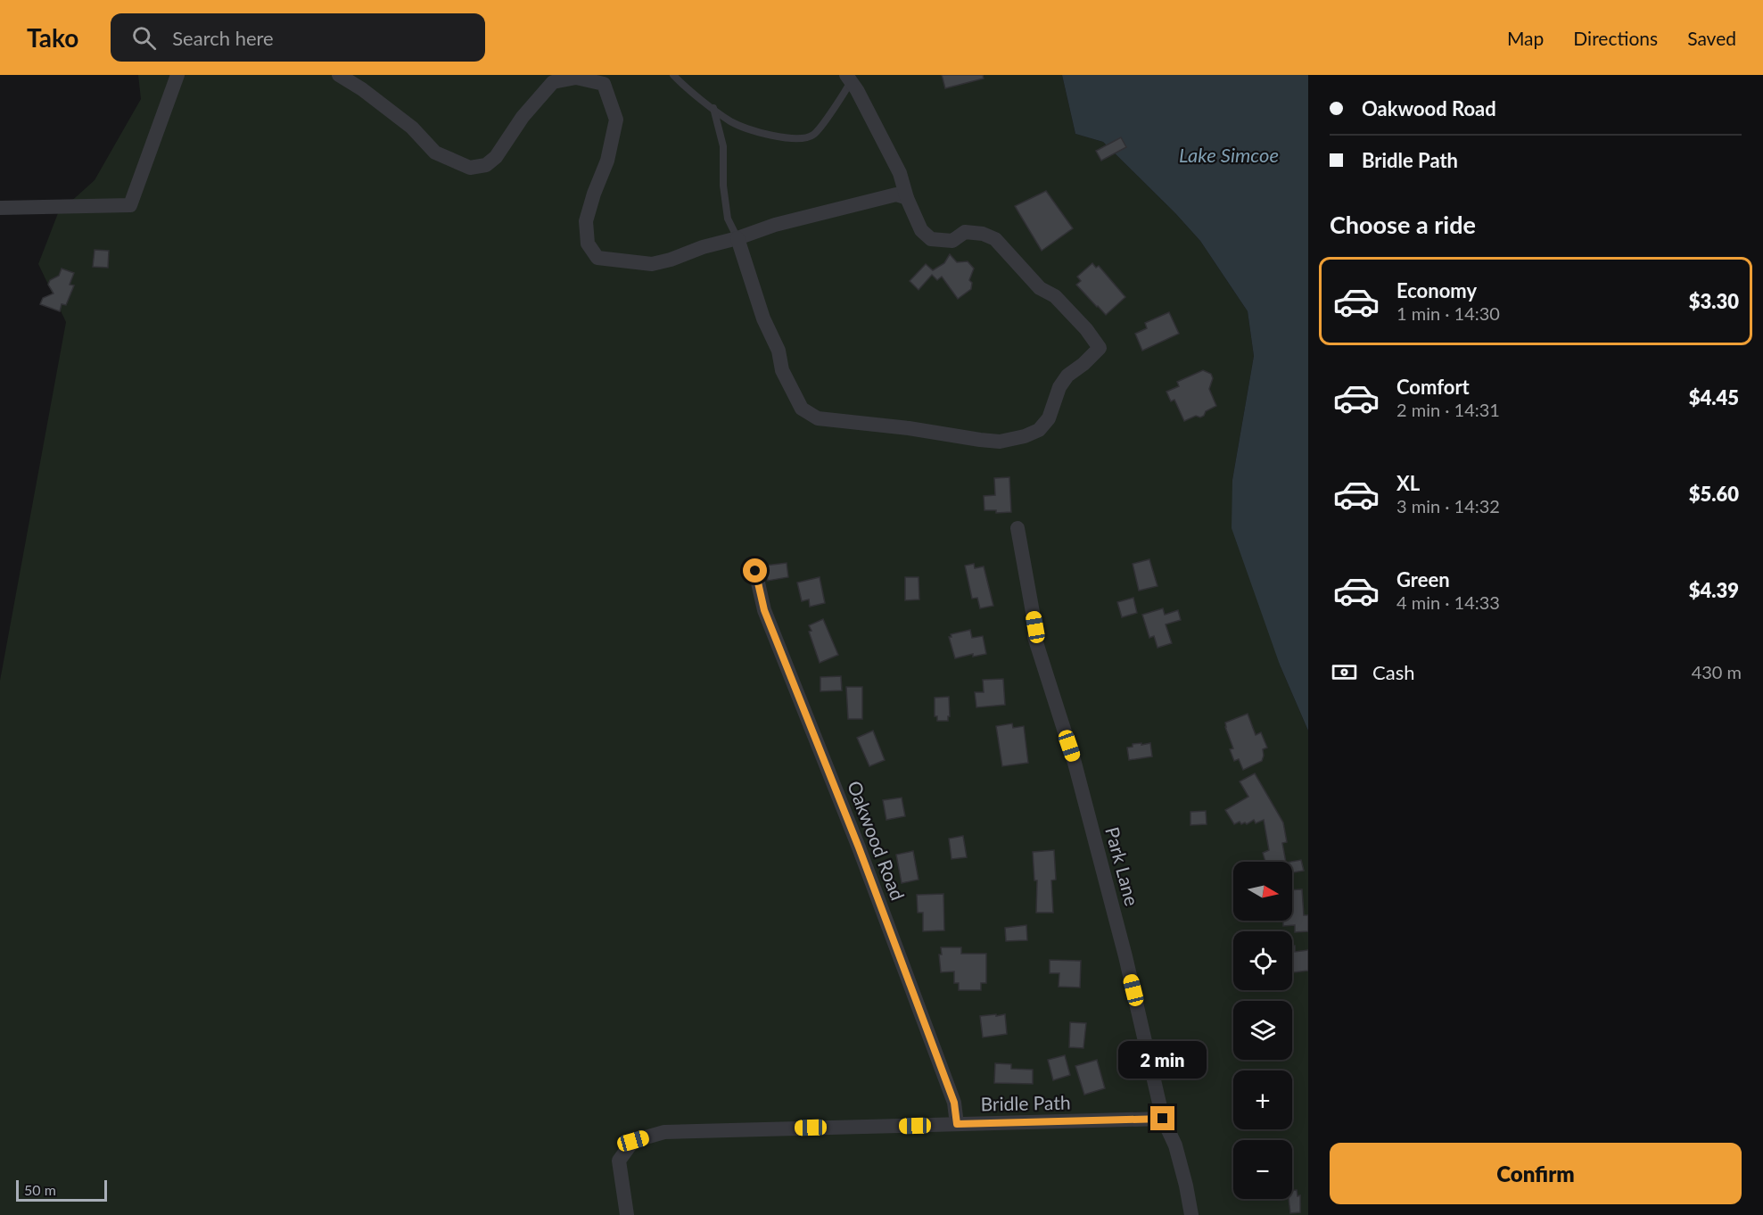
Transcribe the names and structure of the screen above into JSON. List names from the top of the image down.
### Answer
{
  "streets": {
    "street": ["Oakwood Road", "Park Lane", "Bridle Path"]
  },
  "crossings": [
    ["Oakwood Road", "Bridle Path"],
    ["Park Lane", "Bridle Path"]
  ],
  "water": ["Lake Simcoe"],
  "scale_bar": "50 m",
  "north": "right",
  "page": {
    "header": "Tako",
    "search": "Search here",
    "nav": ["Map", "Directions", "Saved"],
    "banner": ["Oakwood Road", "Bridle Path"],
    "heading": "Choose a ride",
    "list": [
      {
        "name": "Economy",
        "note": "1 min · 14:30",
        "value": "$3.30"
      },
      {
        "name": "Comfort",
        "note": "2 min · 14:31",
        "value": "$4.45"
      },
      {
        "name": "XL",
        "note": "3 min · 14:32",
        "value": "$5.60"
      },
      {
        "name": "Green",
        "note": "4 min · 14:33",
        "value": "$4.39"
      }
    ],
    "pay": ["Cash", "430 m"],
    "map_buttons": ["+", "−"],
    "bubble": "2 min",
    "buttons": "Confirm",
    "scale": "50 m"
  }
}
